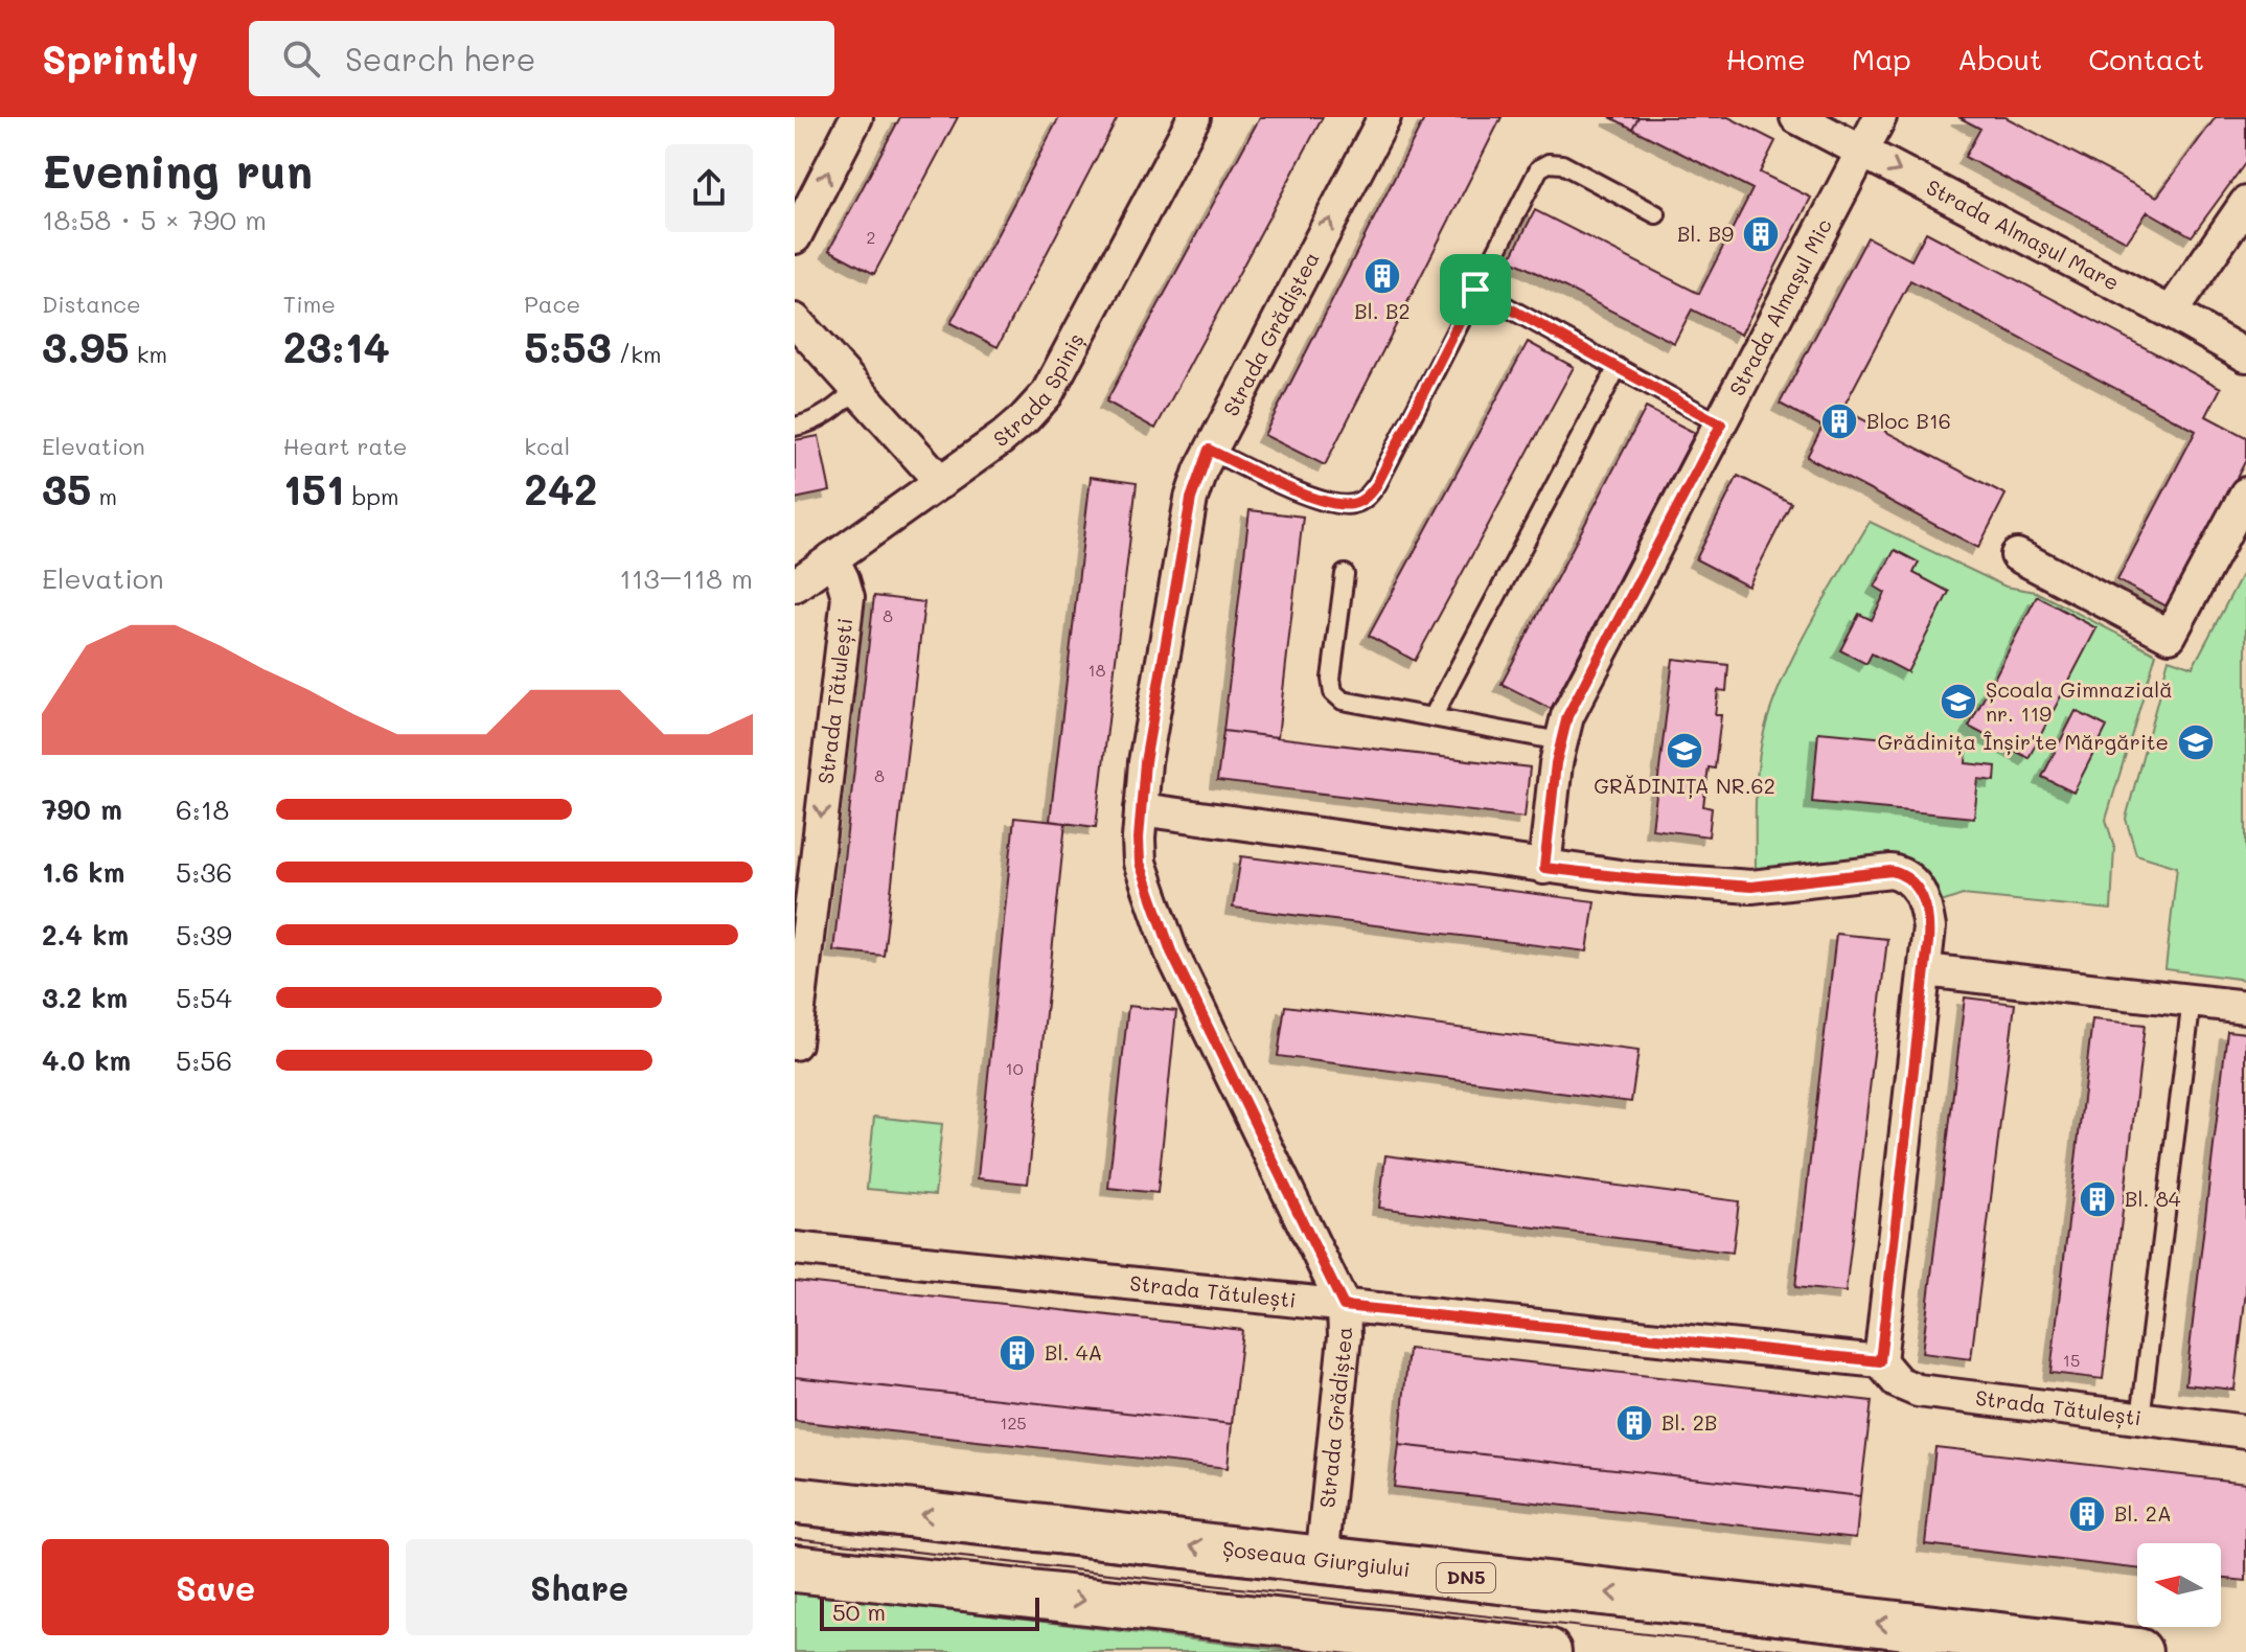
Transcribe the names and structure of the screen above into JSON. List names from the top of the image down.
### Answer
{
  "streets": {
    "main road": ["Șoseaua Giurgiului", "DN5"],
    "street": [
      "Strada Almașul Mare",
      "Strada Almașul Mic",
      "Strada Grădiștea",
      "Strada Spiniș",
      "Strada Tătulești"
    ]
  },
  "crossings": [
    ["Strada Almașul Mare", "Strada Almașul Mic"],
    ["Strada Grădiștea", "Strada Tătulești"],
    ["Strada Grădiștea", "Șoseaua Giurgiului"],
    ["Strada Spiniș", "Strada Tătulești"]
  ],
  "one_way": ["Strada Almașul Mare"],
  "places": {
    "building": [
      "Bl. B9",
      "Bl. B2",
      "Bloc B16",
      "Bl. 84",
      "Bl. 4A",
      "Bl. 2B",
      "Bl. 2A"
    ],
    "school or university": ["Școala Gimnazială nr. 119", "Grădinița Înșir'te Mărgărite", "GRĂDINIȚA NR.62"]
  },
  "house_numbers": [
    "2",
    "8",
    "18",
    "8",
    "10",
    "15",
    "125"
  ],
  "scale_bar": "50 m",
  "north": "left",
  "page": {
    "header": "Sprintly",
    "search": "Search here",
    "nav": [
      "Home",
      "Map",
      "About",
      "Contact"
    ],
    "heading": ["Evening run", "18:58 · 5 × 790 m"],
    "stats": [
      ["Distance", "3.95 km"],
      ["Time", "23:14"],
      ["Pace", "5:53 /km"],
      ["Elevation", "35 m"],
      ["Heart rate", "151 bpm"],
      ["kcal", "242"]
    ],
    "chart": ["Elevation", "113–118 m"],
    "list": [
      {
        "name": "790 m",
        "note": "6:18"
      },
      {
        "name": "1.6 km",
        "note": "5:36"
      },
      {
        "name": "2.4 km",
        "note": "5:39"
      },
      {
        "name": "3.2 km",
        "note": "5:54"
      },
      {
        "name": "4.0 km",
        "note": "5:56"
      }
    ],
    "buttons": ["Save", "Share"],
    "scale": "50 m"
  }
}
